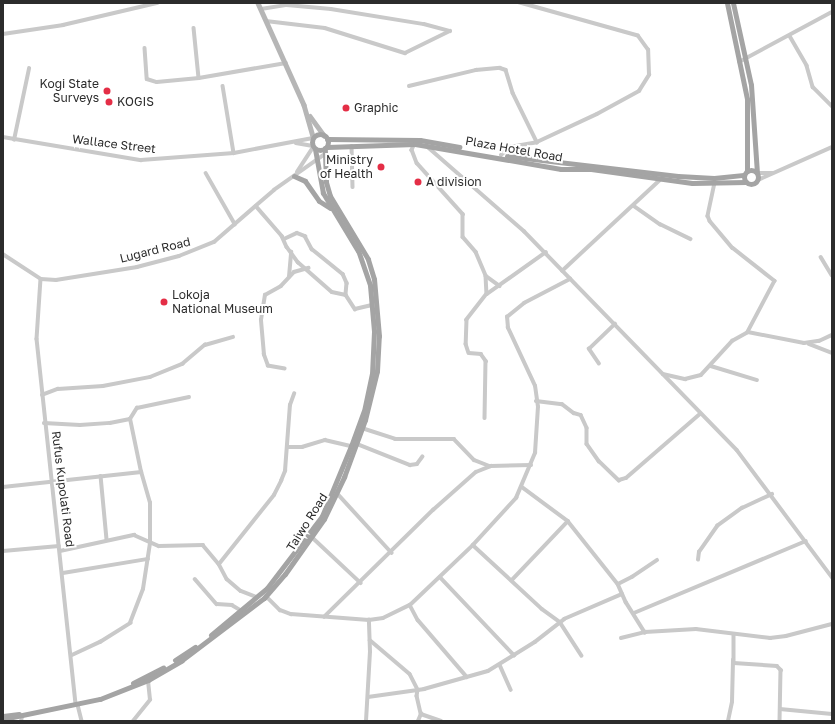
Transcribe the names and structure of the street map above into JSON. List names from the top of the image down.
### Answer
{
  "streets": {
    "main road": ["Plaza Hotel Road", "Taiwo Road"],
    "street": ["Wallace Street", "Lugard Road", "Rufus Kupolati Road"]
  },
  "crossings": [
    ["Wallace Street", "Plaza Hotel Road"],
    ["Wallace Street", "Taiwo Road"],
    ["Plaza Hotel Road", "Taiwo Road"],
    ["Lugard Road", "Rufus Kupolati Road"],
    ["Lugard Road", "Taiwo Road"],
    ["Rufus Kupolati Road", "Taiwo Road"]
  ],
  "places": [
    "Kogi State Surveys",
    "KOGIS",
    "Graphic",
    "Ministry of Health",
    "A division",
    "Lokoja National Museum"
  ]
}
